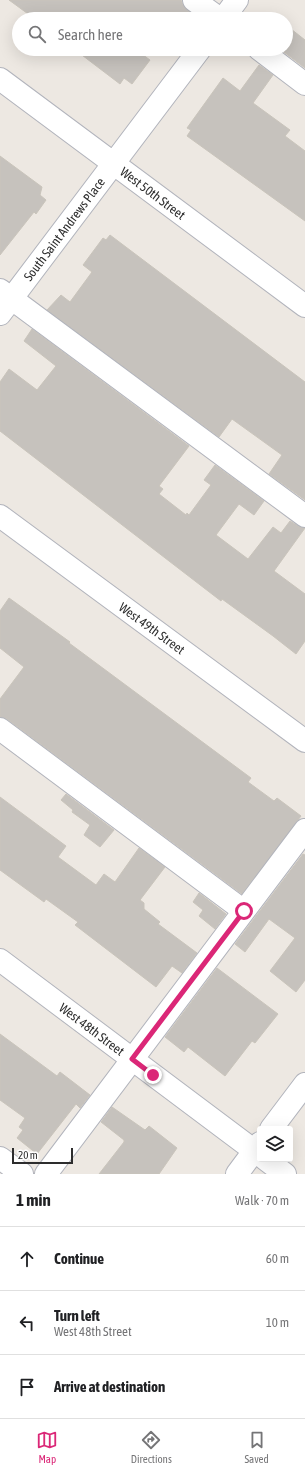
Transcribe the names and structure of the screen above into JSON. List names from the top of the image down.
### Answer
{
  "streets": {
    "street": [
      "West 50th Street",
      "South Saint Andrews Place",
      "West 49th Street",
      "West 48th Street"
    ]
  },
  "crossings": [
    ["West 50th Street", "South Saint Andrews Place"]
  ],
  "scale_bar": "20 m",
  "page": {
    "search": "Search here",
    "scale": "20 m",
    "heading": ["1 min", "Walk · 70 m"],
    "list": [
      ["Continue", "60 m"],
      ["Turn left", "West 48th Street", "10 m"],
      "Arrive at destination"
    ],
    "nav": ["Map", "Directions", "Saved"]
  }
}
